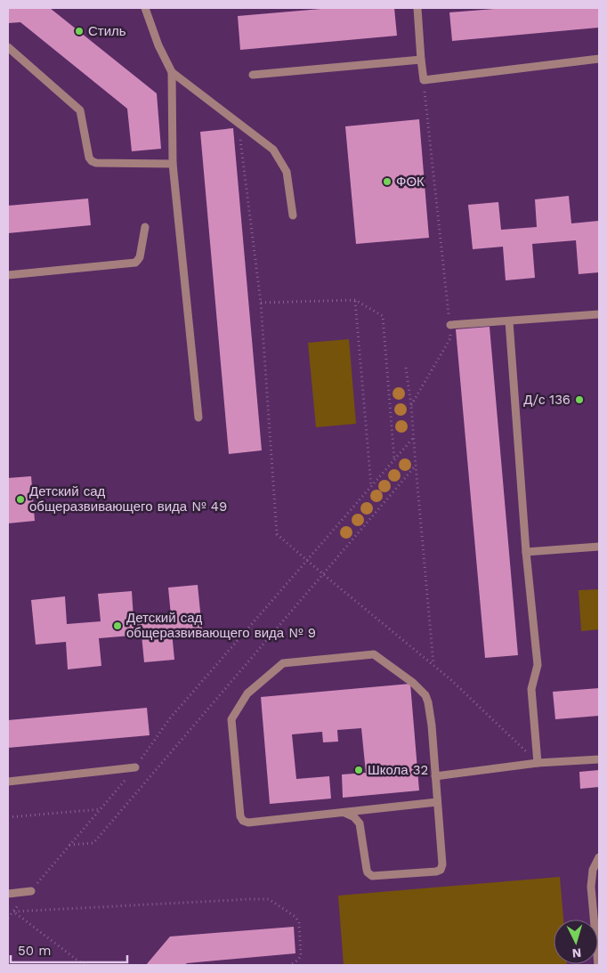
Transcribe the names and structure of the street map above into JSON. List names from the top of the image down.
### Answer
{
  "places": [
    "Стиль",
    "ФОК",
    "Д/с 136",
    "Детский сад общеразвивающего вида № 49",
    "Детский сад общеразвивающего вида № 9",
    "Школа 32"
  ],
  "scale_bar": "50 m",
  "north": "bottom"
}
